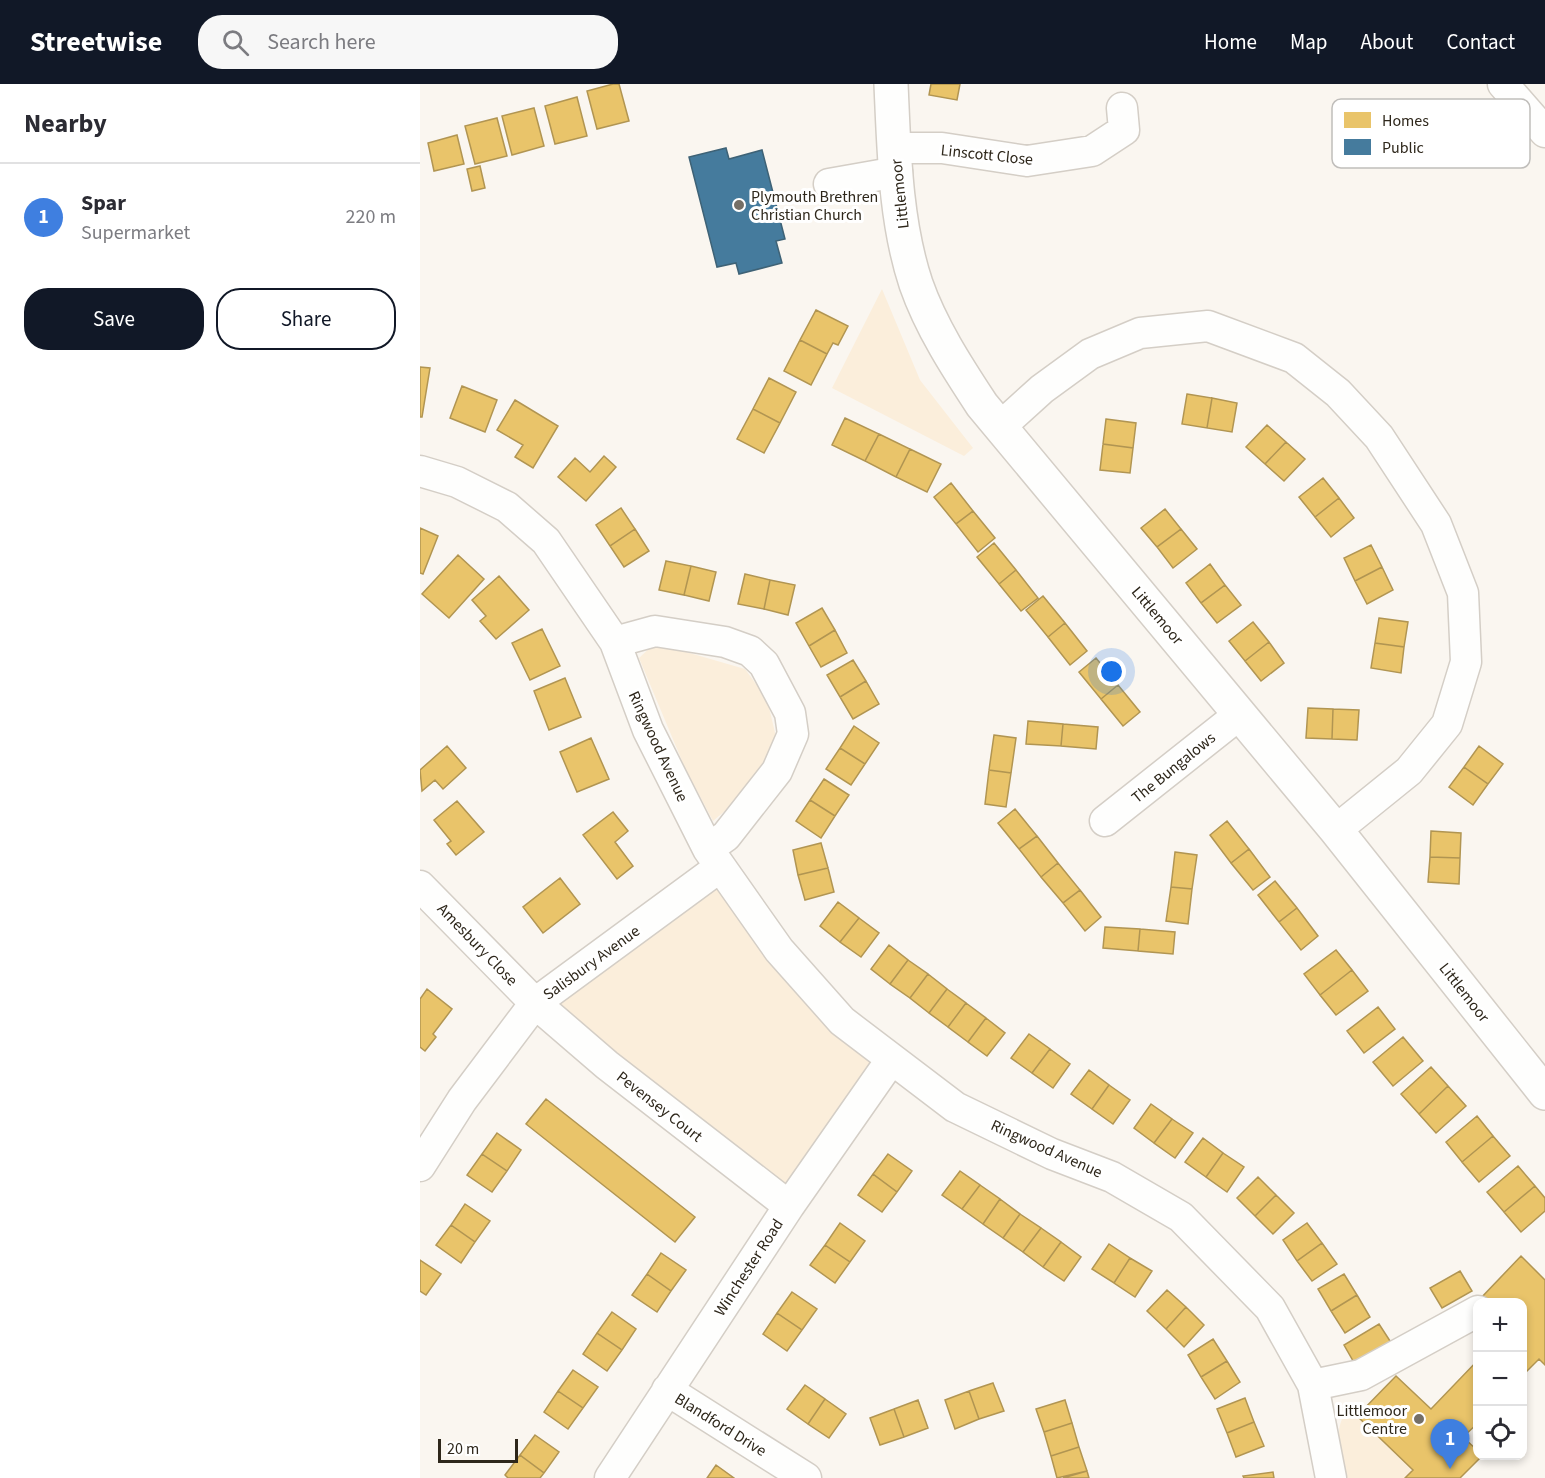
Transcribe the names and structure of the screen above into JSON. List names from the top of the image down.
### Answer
{
  "streets": {
    "main road": ["Littlemoor"],
    "street": [
      "Linscott Close",
      "Ringwood Avenue",
      "The Bungalows",
      "Amesbury Close",
      "Salisbury Avenue",
      "Pevensey Court",
      "Winchester Road",
      "Blandford Drive"
    ]
  },
  "crossings": [
    ["Linscott Close", "Littlemoor"],
    ["Littlemoor", "The Bungalows"],
    ["Ringwood Avenue", "Salisbury Avenue"],
    ["Ringwood Avenue", "Winchester Road"],
    ["Amesbury Close", "Salisbury Avenue"],
    ["Amesbury Close", "Pevensey Court"],
    ["Salisbury Avenue", "Pevensey Court"],
    ["Pevensey Court", "Winchester Road"],
    ["Winchester Road", "Blandford Drive"]
  ],
  "places": ["Plymouth Brethren Christian Church", "Littlemoor Centre"],
  "legend": ["Homes", "Public"],
  "scale_bar": "20 m",
  "page": {
    "header": "Streetwise",
    "search": "Search here",
    "nav": [
      "Home",
      "Map",
      "About",
      "Contact"
    ],
    "heading": "Nearby",
    "list": [
      {
        "mark": "1",
        "name": "Spar",
        "note": "Supermarket",
        "value": "220 m"
      }
    ],
    "buttons": ["Save", "Share"],
    "map_buttons": ["+", "−"],
    "pins": "1",
    "scale": "20 m"
  }
}
